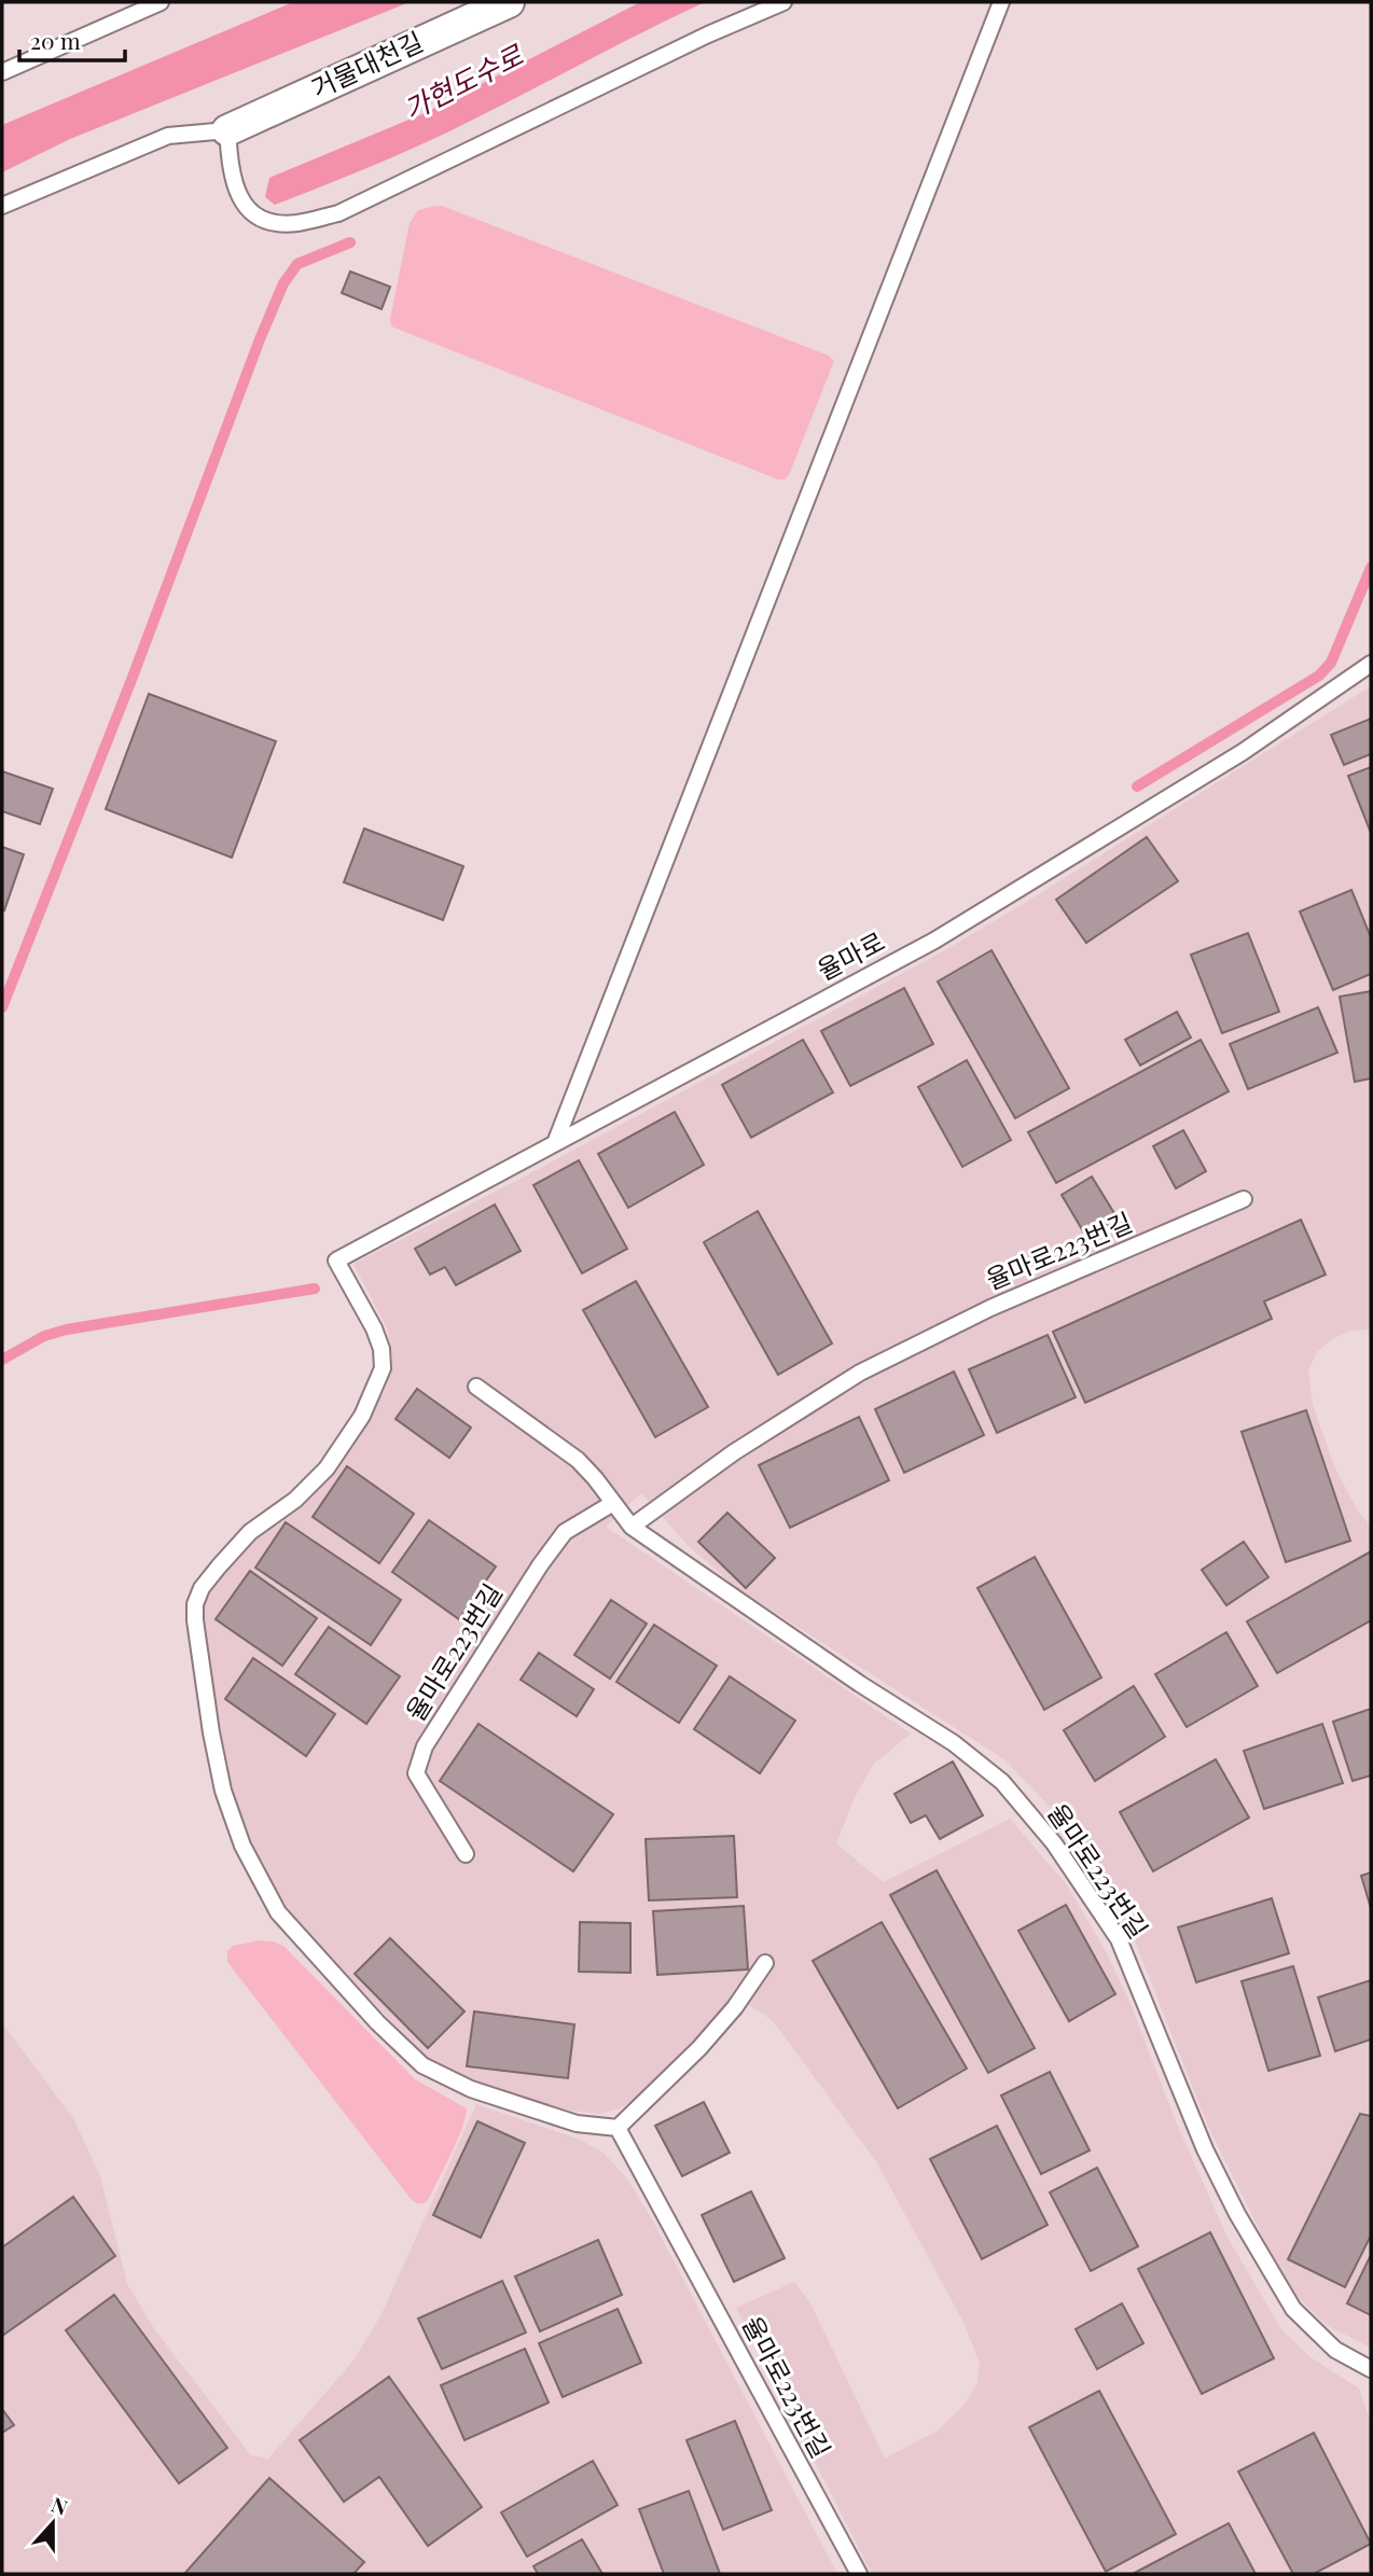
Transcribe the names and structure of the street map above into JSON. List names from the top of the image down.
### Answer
{
  "streets": {
    "street": ["거물대천길"],
    "lane": ["율마로", "율마로223번길"]
  },
  "crossings": [
    ["율마로", "율마로223번길"]
  ],
  "water": ["가현도수로"],
  "scale_bar": "20 m",
  "north": "top"
}
